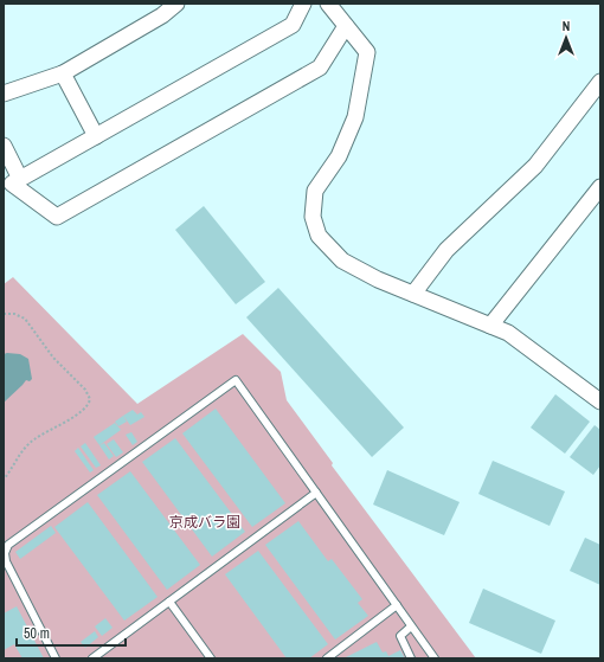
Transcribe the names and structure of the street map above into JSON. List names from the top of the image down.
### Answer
{
  "parks": ["京成バラ園"],
  "scale_bar": "50 m",
  "north": "top"
}
